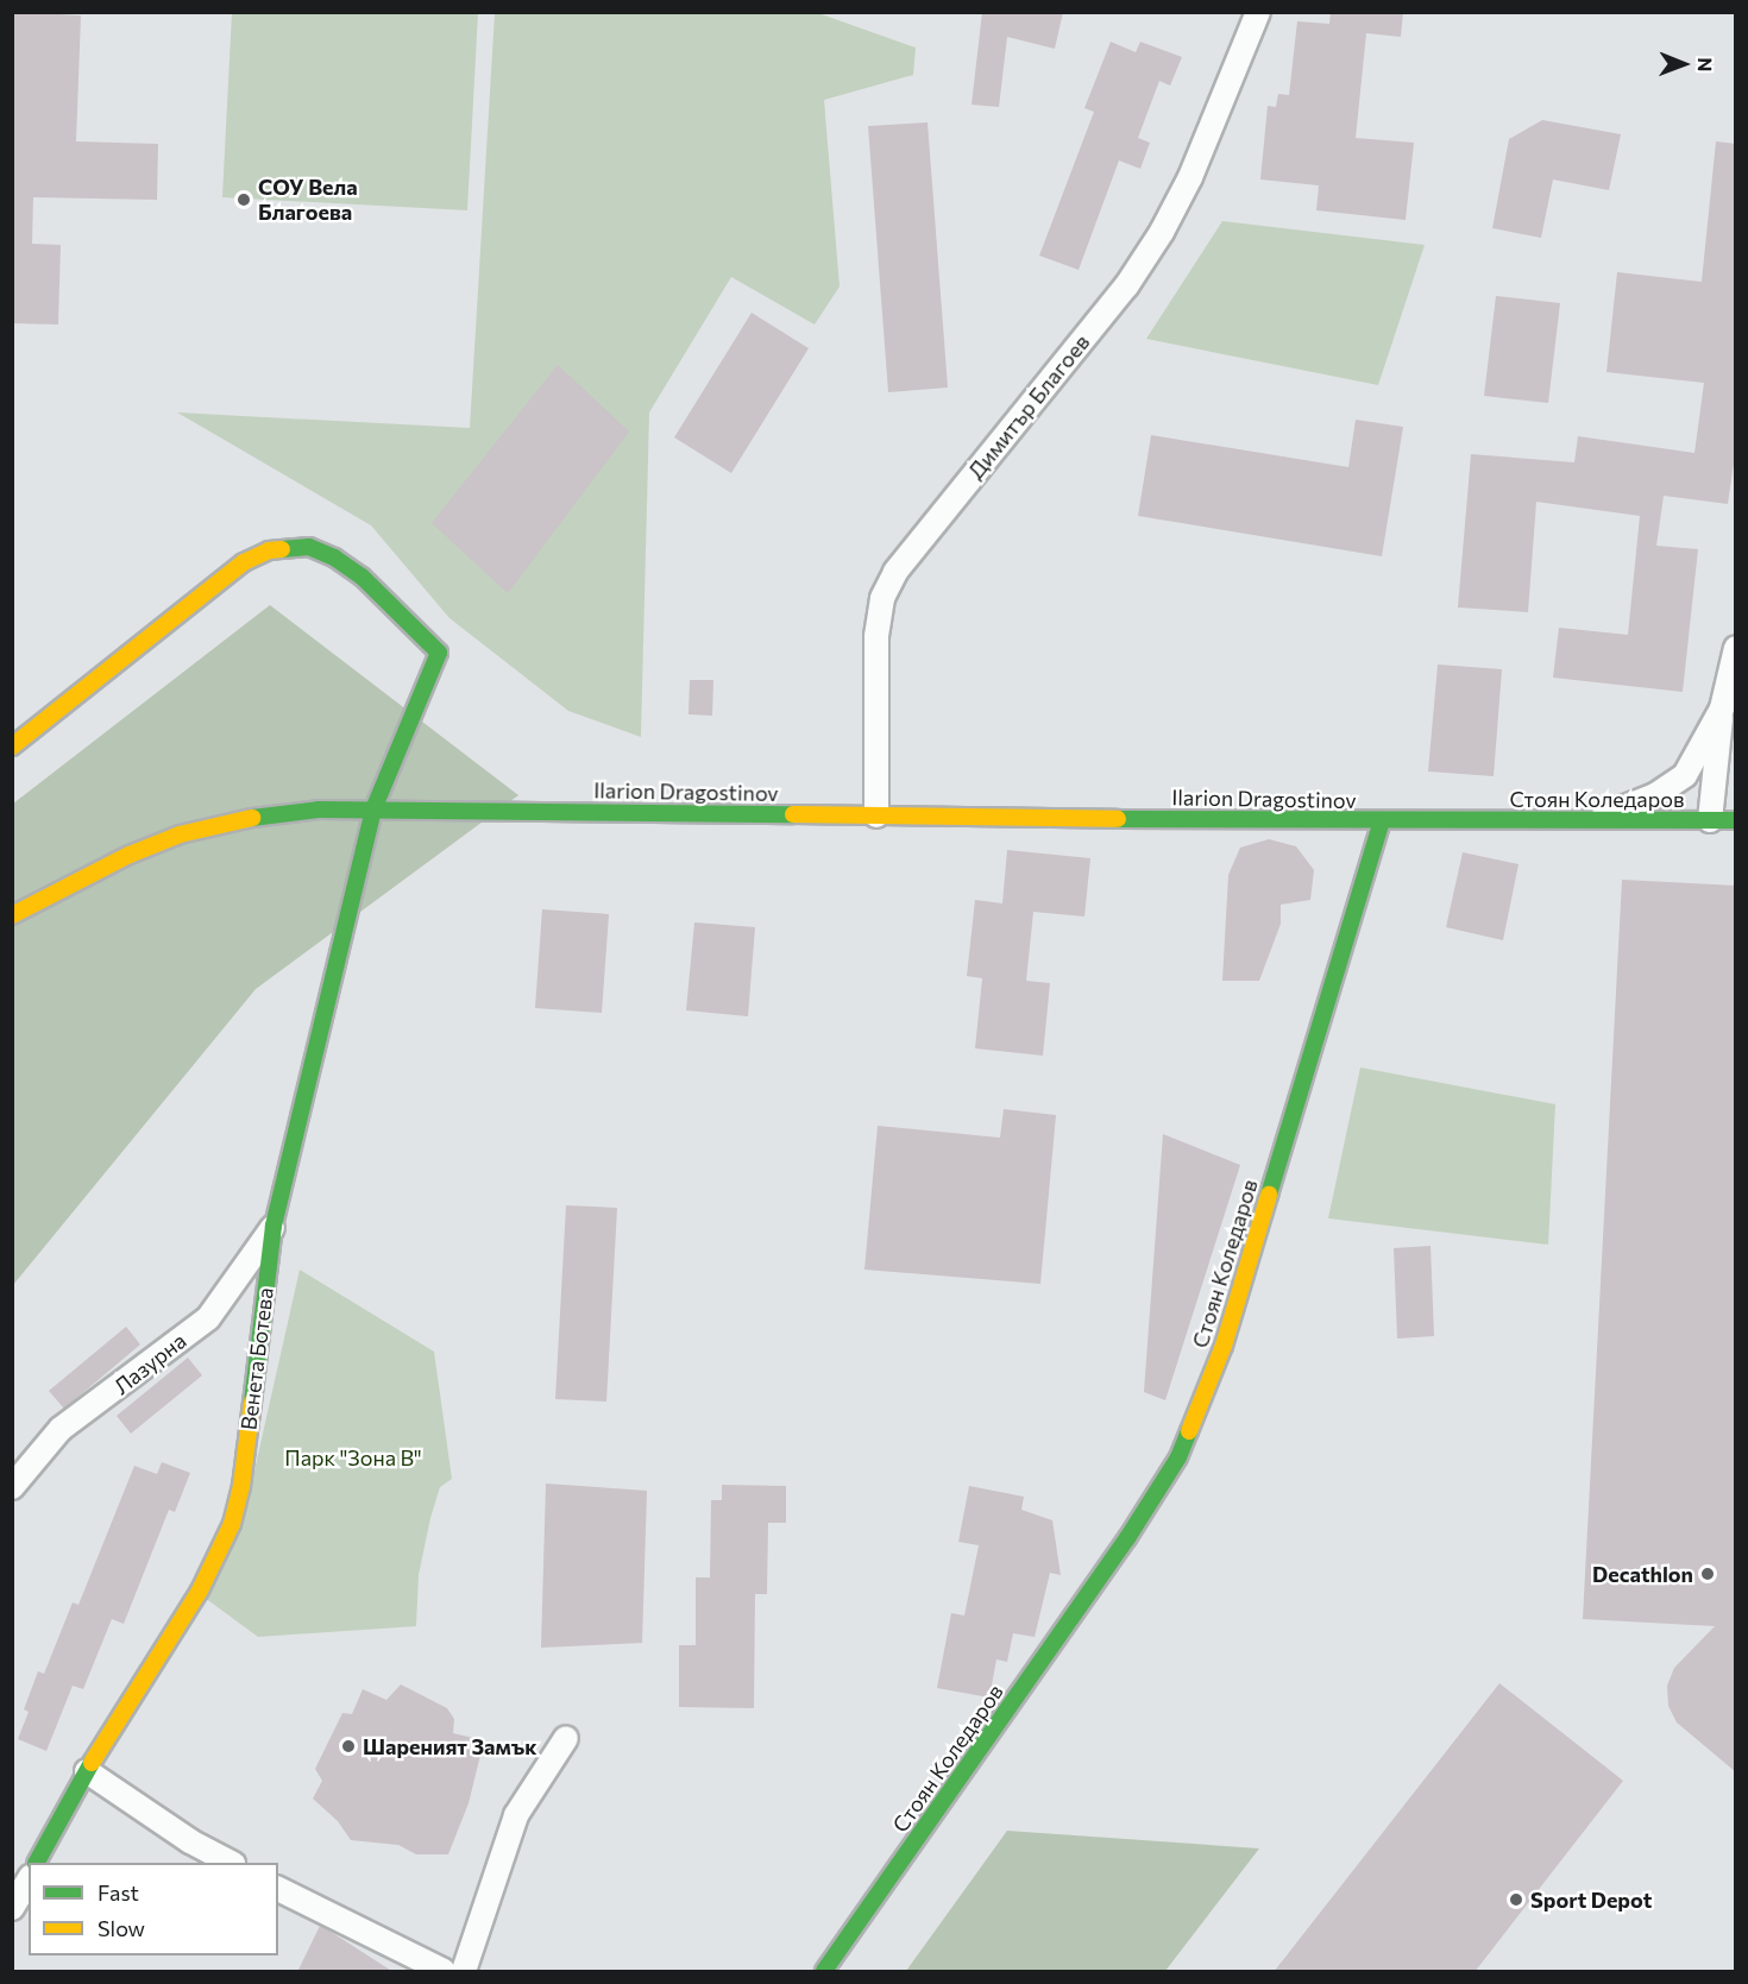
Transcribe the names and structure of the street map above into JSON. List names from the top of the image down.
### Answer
{
  "streets": {
    "street": [
      "Димитър Благоев",
      "Ilarion Dragostinov",
      "Стоян Коледаров",
      "Венета Ботева",
      "Лазурна"
    ]
  },
  "crossings": [
    ["Димитър Благоев", "Ilarion Dragostinov"],
    ["Ilarion Dragostinov", "Стоян Коледаров"],
    ["Ilarion Dragostinov", "Венета Ботева"],
    ["Венета Ботева", "Лазурна"]
  ],
  "parks": ["Парк \"Зона В\""],
  "places": [
    "СОУ Вела Благоева",
    "Decathlon",
    "Шареният Замък",
    "Sport Depot"
  ],
  "legend": ["Fast", "Slow"],
  "north": "right"
}
